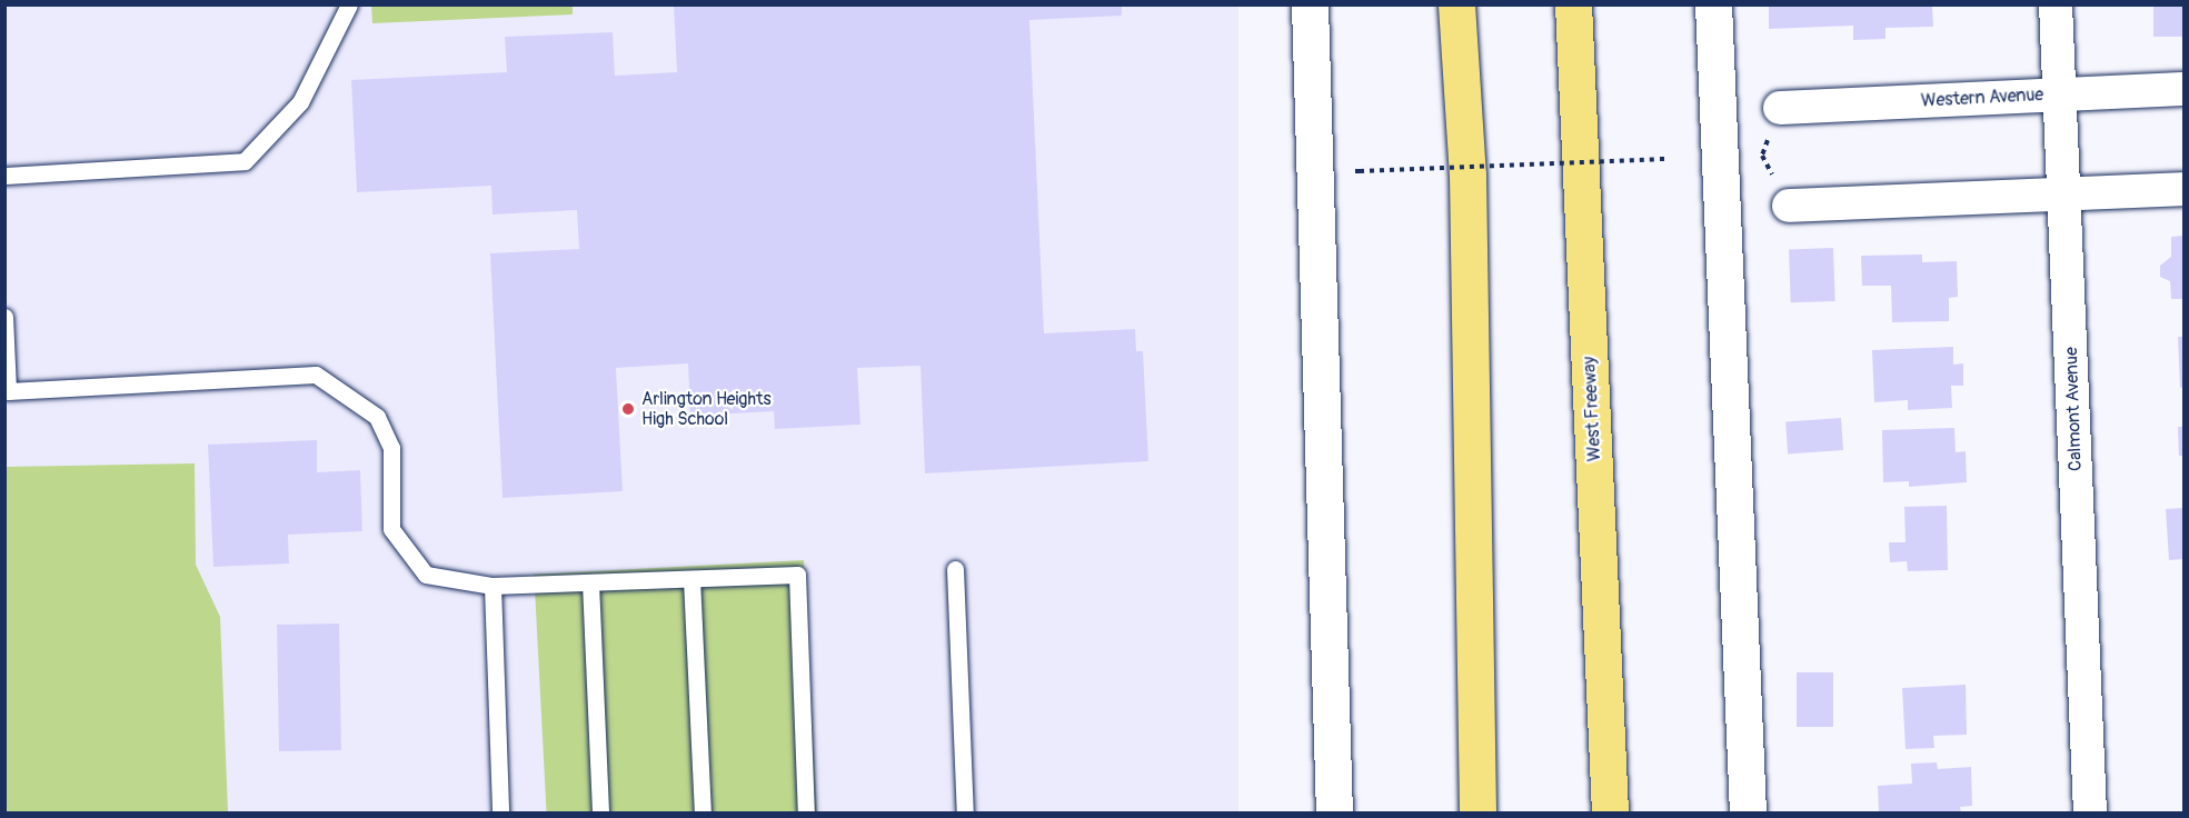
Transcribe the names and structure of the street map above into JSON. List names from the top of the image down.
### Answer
{
  "streets": {
    "highway": ["West Freeway"],
    "street": ["Western Avenue", "Calmont Avenue"]
  },
  "crossings": [
    ["Western Avenue", "Calmont Avenue"]
  ],
  "places": ["Arlington Heights High School"]
}
